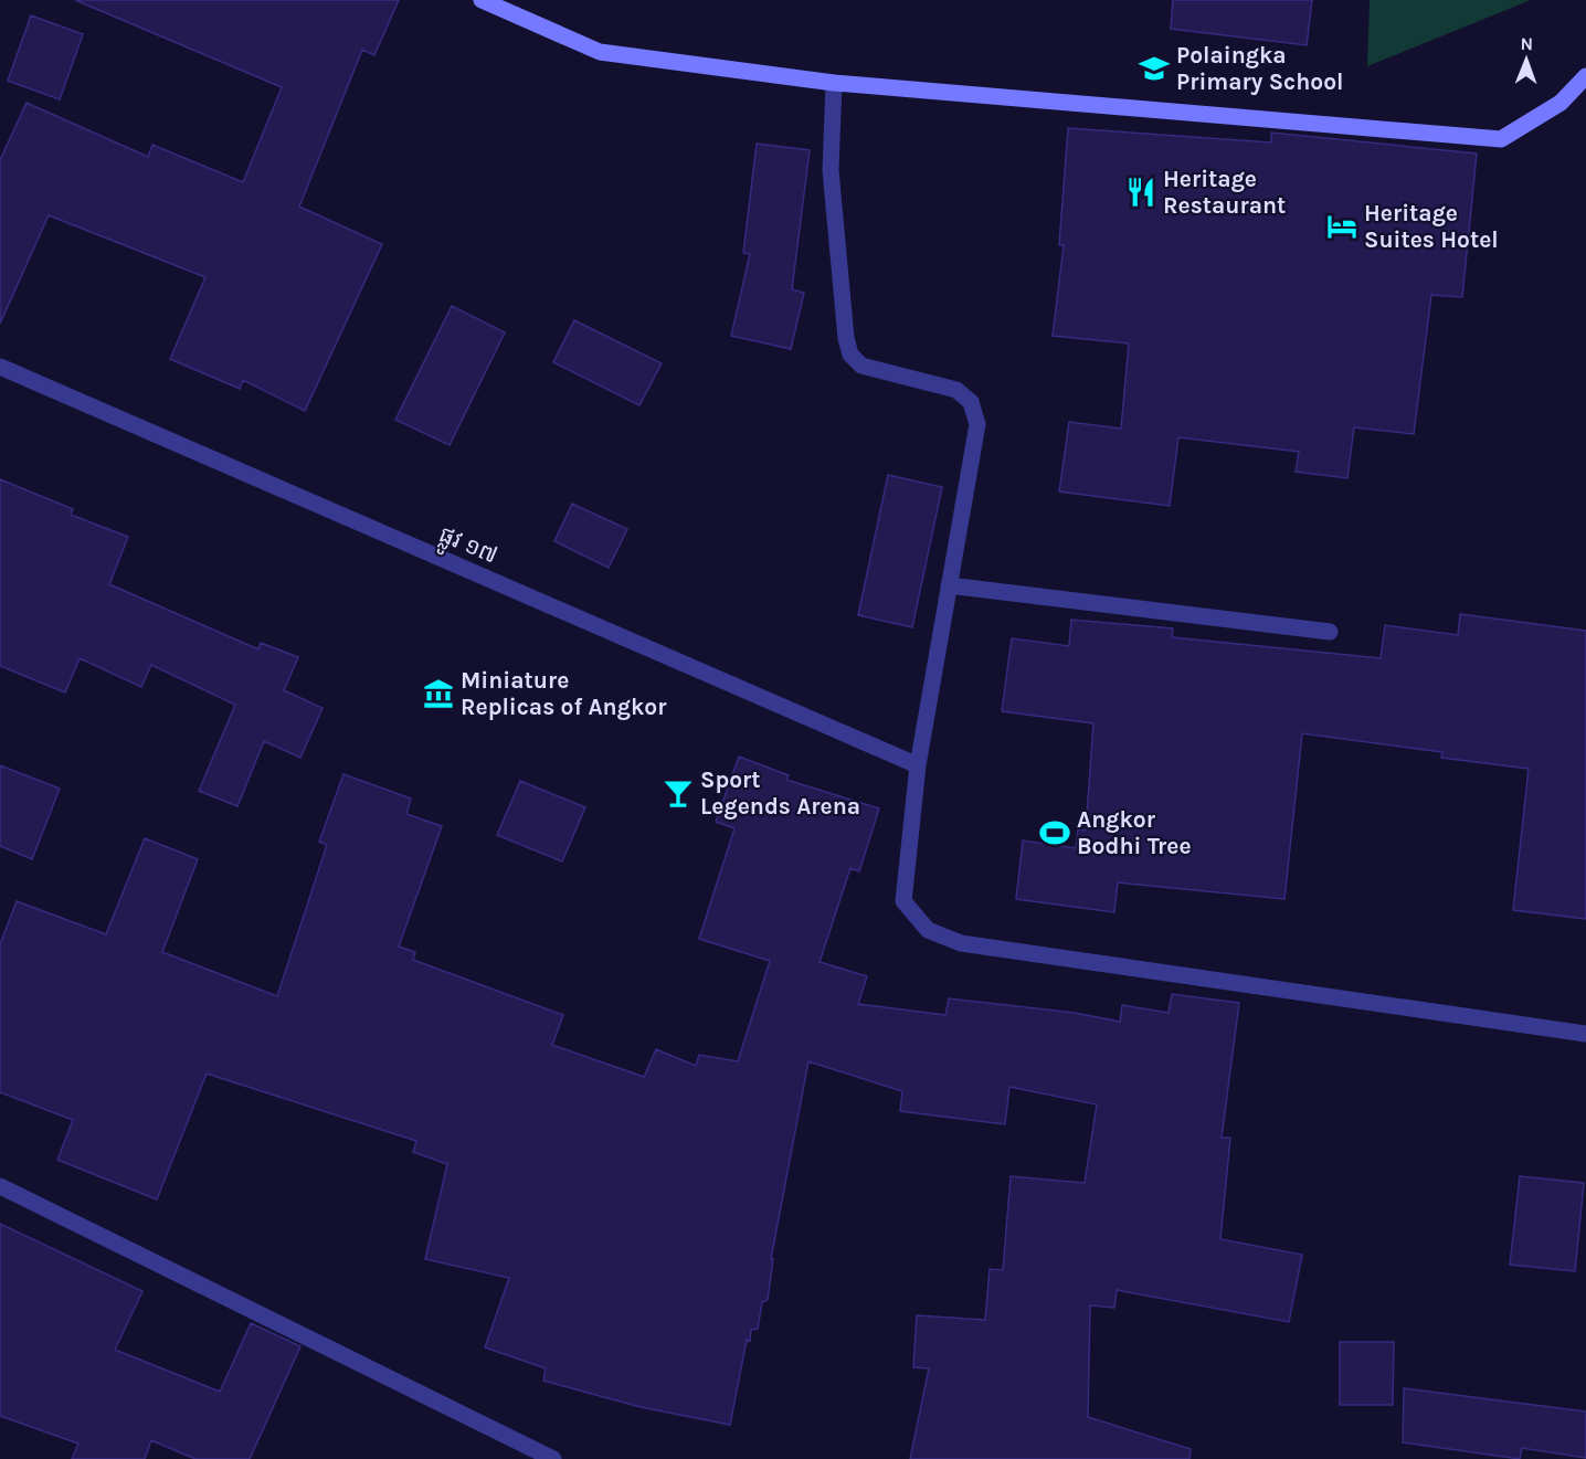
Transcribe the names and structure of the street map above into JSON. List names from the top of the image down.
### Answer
{
  "streets": {
    "street": ["ផ្លូវ ១៧"]
  },
  "places": {
    "school or university": ["Polaingka Primary School"],
    "restaurant": ["Heritage Restaurant"],
    "hotel": ["Heritage Suites Hotel"],
    "museum": ["Miniature Replicas of Angkor"],
    "bar": ["Sport Legends Arena"],
    "sports": ["Angkor Bodhi Tree"]
  },
  "north": "top"
}
